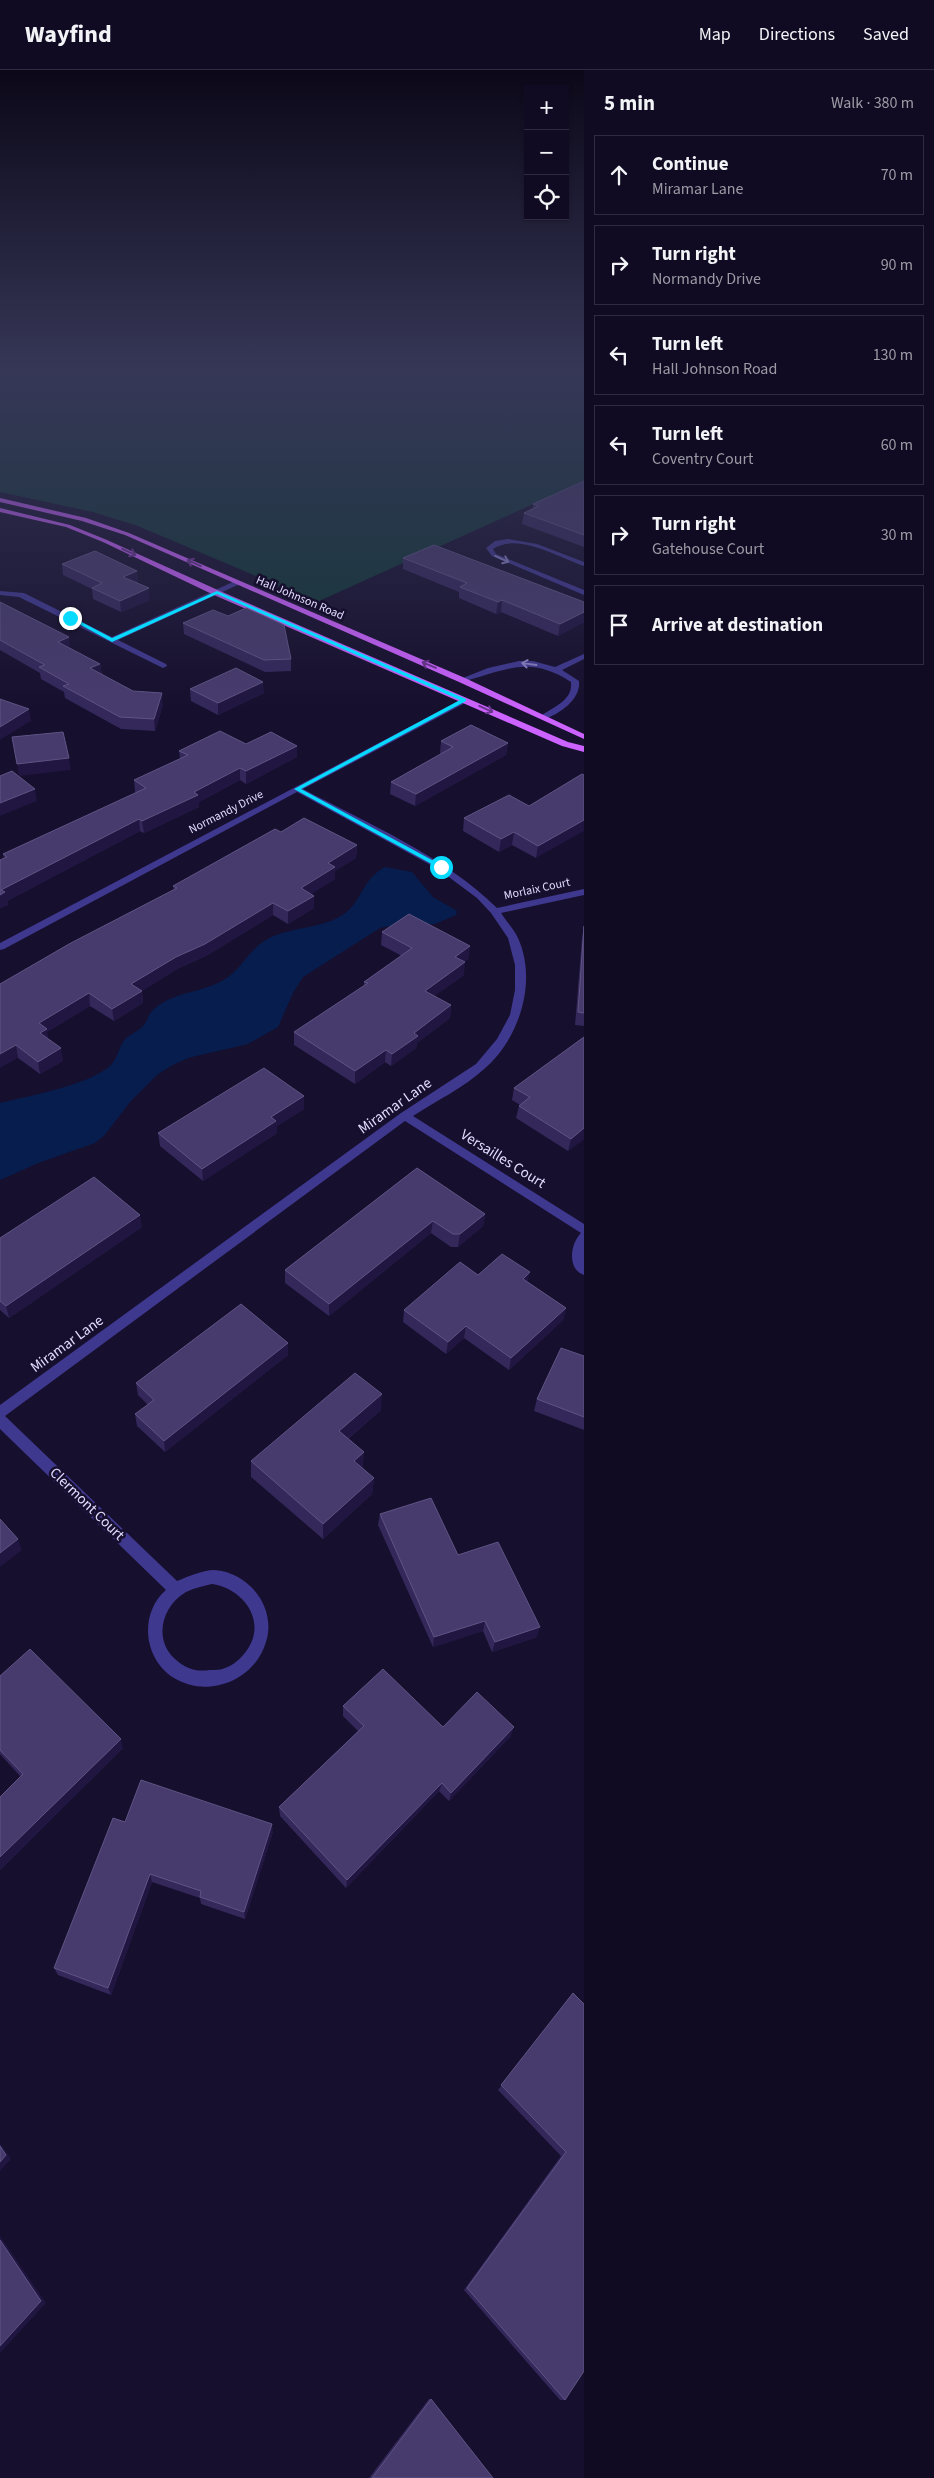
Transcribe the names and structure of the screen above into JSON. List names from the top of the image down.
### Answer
{
  "streets": {
    "main road": ["Hall Johnson Road"],
    "street": [
      "Normandy Drive",
      "Morlaix Court",
      "Miramar Lane",
      "Versailles Court",
      "Clermont Court"
    ]
  },
  "crossings": [
    ["Hall Johnson Road", "Normandy Drive"],
    ["Normandy Drive", "Miramar Lane"],
    ["Morlaix Court", "Miramar Lane"],
    ["Miramar Lane", "Versailles Court"]
  ],
  "page": {
    "header": "Wayfind",
    "nav": ["Map", "Directions", "Saved"],
    "heading": ["5 min", "Walk · 380 m"],
    "map_buttons": ["+", "−"],
    "list": [
      ["Continue", "Miramar Lane", "70 m"],
      ["Turn right", "Normandy Drive", "90 m"],
      ["Turn left", "Hall Johnson Road", "130 m"],
      ["Turn left", "Coventry Court", "60 m"],
      ["Turn right", "Gatehouse Court", "30 m"],
      "Arrive at destination"
    ]
  }
}
